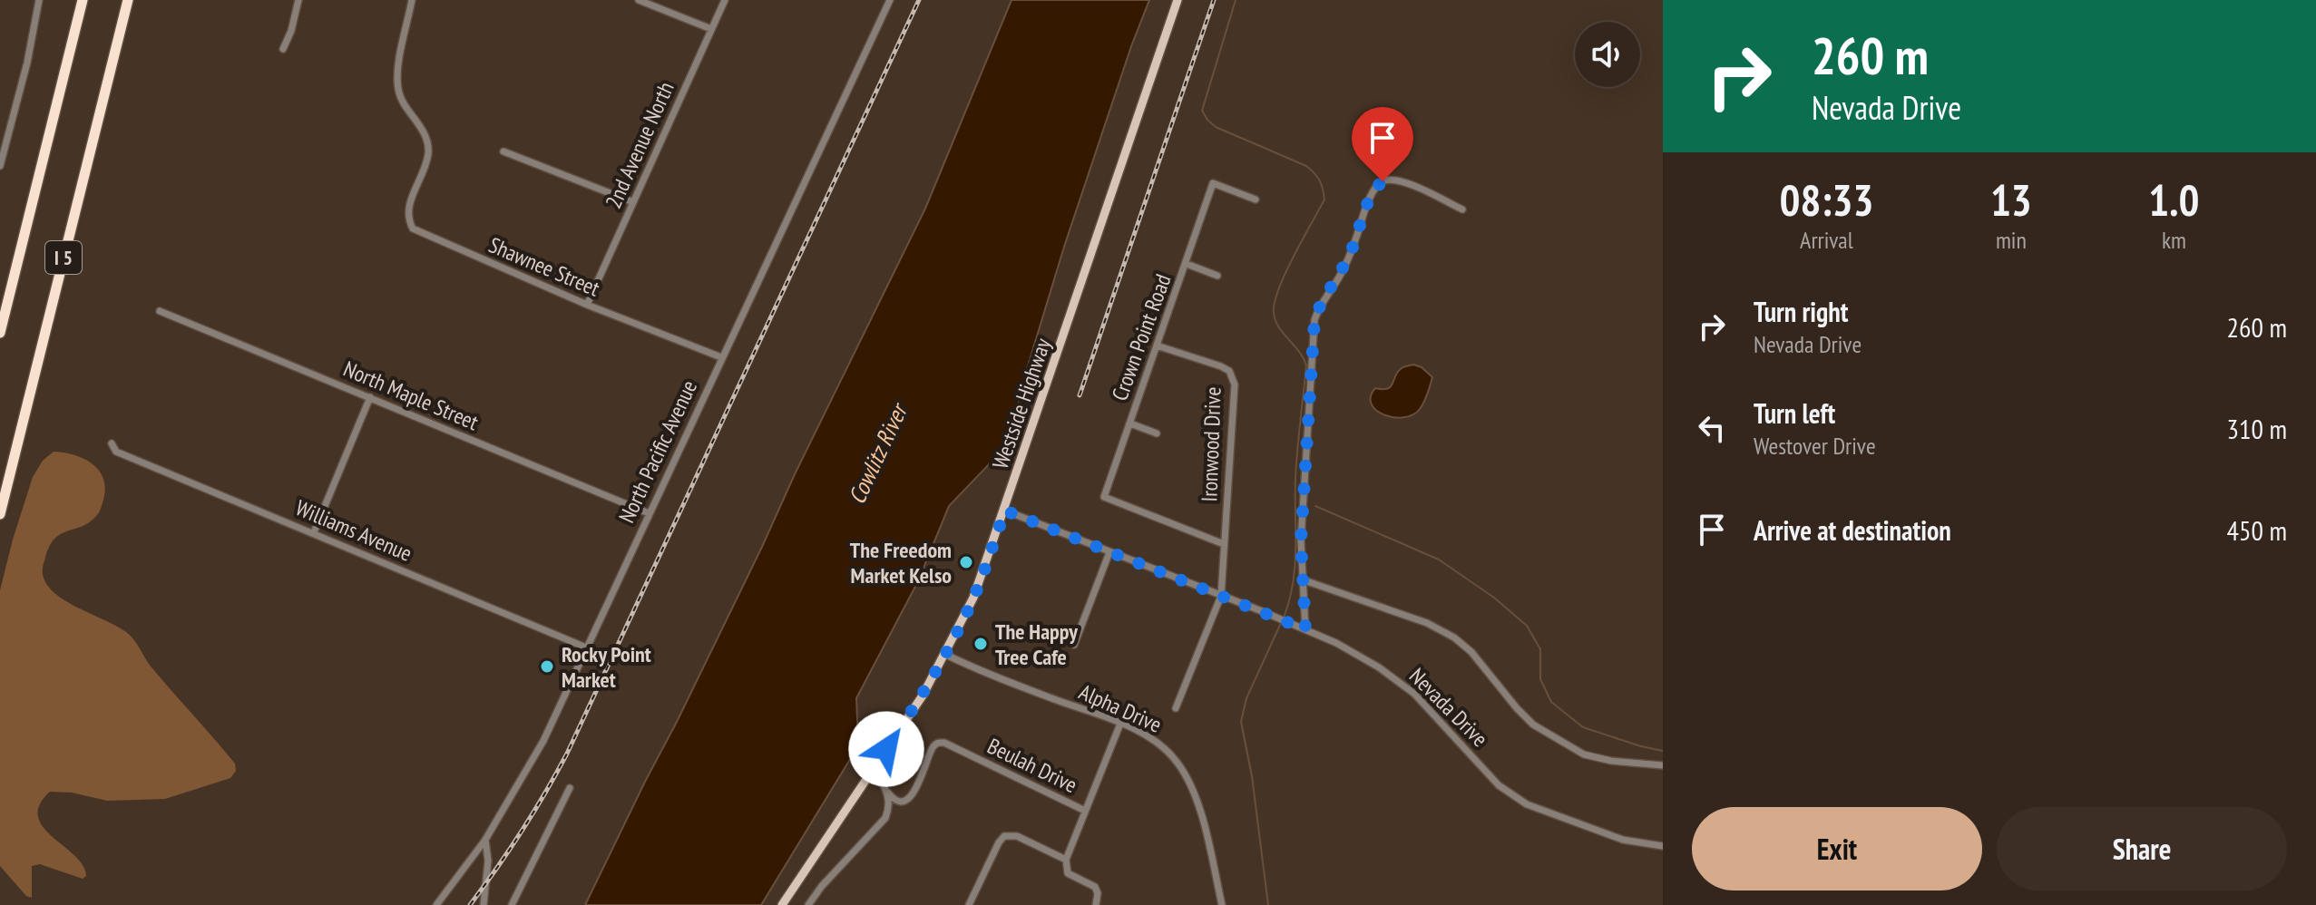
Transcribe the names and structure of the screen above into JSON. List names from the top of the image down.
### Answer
{
  "streets": {
    "highway": ["I 5"],
    "main road": ["Westside Highway"],
    "street": [
      "2nd Avenue North",
      "Shawnee Street",
      "Crown Point Road",
      "North Maple Street",
      "Ironwood Drive",
      "North Pacific Avenue",
      "Williams Avenue",
      "Nevada Drive",
      "Alpha Drive",
      "Beulah Drive"
    ]
  },
  "crossings": [
    ["2nd Avenue North", "Shawnee Street"],
    ["Shawnee Street", "North Pacific Avenue"],
    ["Crown Point Road", "Ironwood Drive"],
    ["North Maple Street", "North Pacific Avenue"],
    ["Westside Highway", "Nevada Drive"],
    ["Westside Highway", "Alpha Drive"],
    ["Ironwood Drive", "Nevada Drive"],
    ["North Pacific Avenue", "Williams Avenue"]
  ],
  "water": ["Cowlitz River"],
  "places": ["The Freedom Market Kelso", "The Happy Tree Cafe", "Rocky Point Market"],
  "page": {
    "turn": ["260 m", "Nevada Drive"],
    "eta": [
      "08:33",
      "Arrival",
      "13",
      "min",
      "1.0",
      "km"
    ],
    "list": [
      {
        "name": "Turn right",
        "note": "Nevada Drive",
        "value": "260 m"
      },
      {
        "name": "Turn left",
        "note": "Westover Drive",
        "value": "310 m"
      },
      {
        "name": "Arrive at destination",
        "value": "450 m"
      }
    ],
    "buttons": ["Exit", "Share"]
  }
}
